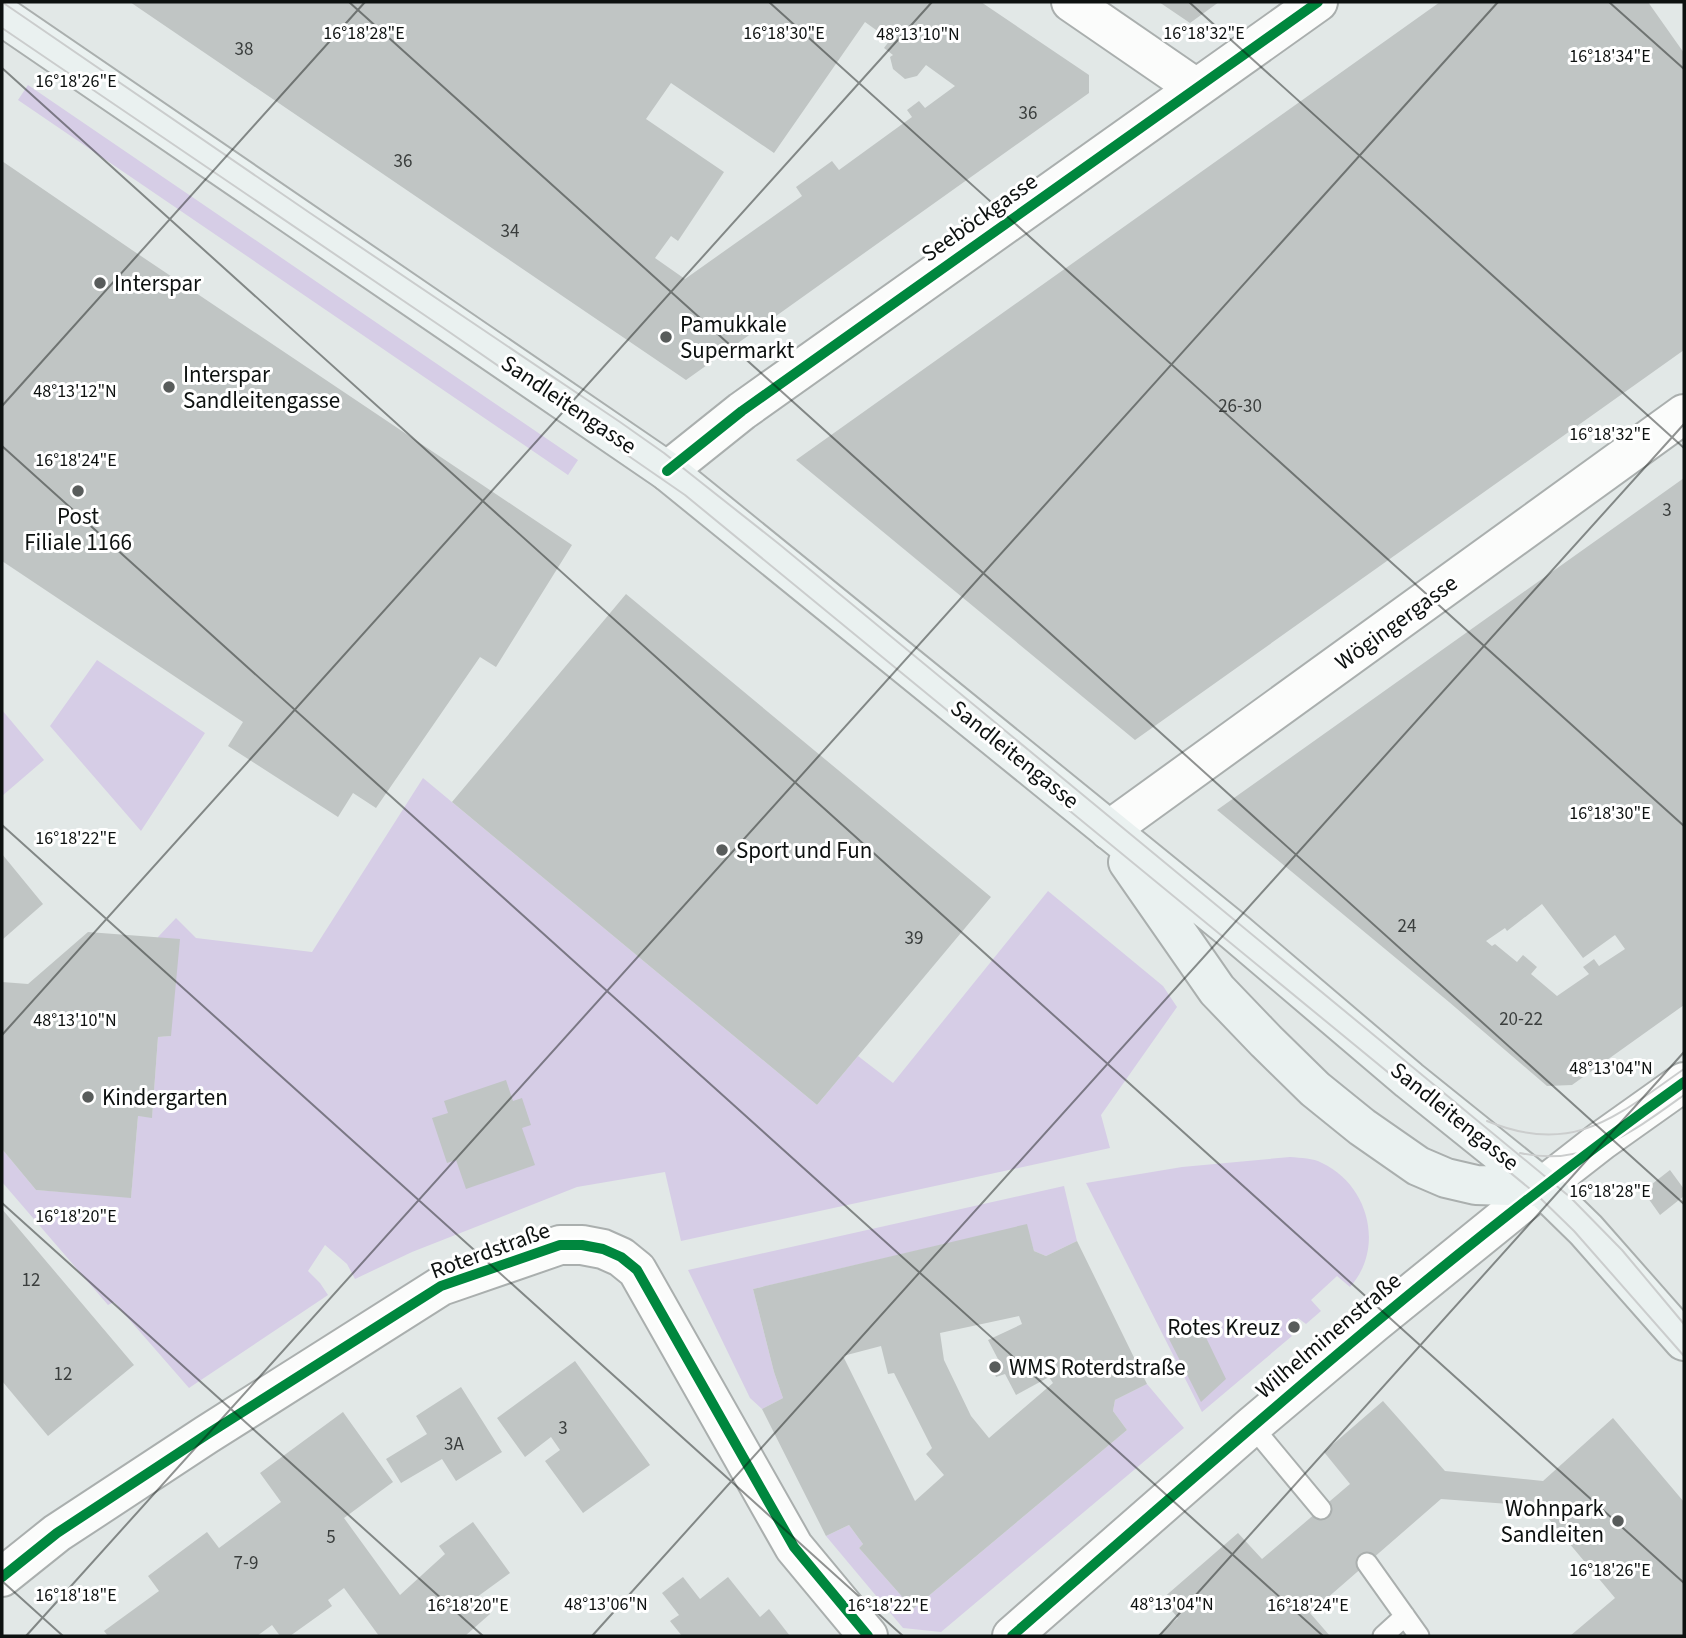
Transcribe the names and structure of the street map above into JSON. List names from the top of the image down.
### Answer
{
  "streets": {
    "main road": ["Sandleitengasse"],
    "street": [
      "Seeböckgasse",
      "Wögingergasse",
      "Roterdstraße",
      "Wilhelminenstraße"
    ]
  },
  "crossings": [
    ["Seeböckgasse", "Sandleitengasse"],
    ["Sandleitengasse", "Wögingergasse"],
    ["Sandleitengasse", "Wilhelminenstraße"]
  ],
  "places": [
    "Interspar",
    "Pamukkale Supermarkt",
    "Interspar Sandleitengasse",
    "Post Filiale 1166",
    "Sport und Fun",
    "Kindergarten",
    "Rotes Kreuz",
    "WMS Roterdstraße",
    "Wohnpark Sandleiten"
  ],
  "house_numbers": [
    "38",
    "36",
    "36",
    "34",
    "26-30",
    "3",
    "24",
    "39",
    "20-22",
    "12",
    "12",
    "3",
    "3A",
    "5",
    "7-9"
  ],
  "coordinates": [
    "16°18'28\"E",
    "16°18'30\"E",
    "16°18'32\"E",
    "48°13'10\"N",
    "16°18'34\"E",
    "16°18'26\"E",
    "48°13'12\"N",
    "16°18'24\"E",
    "16°18'22\"E",
    "48°13'04\"N",
    "16°18'20\"E",
    "16°18'18\"E",
    "48°13'06\"N"
  ]
}
